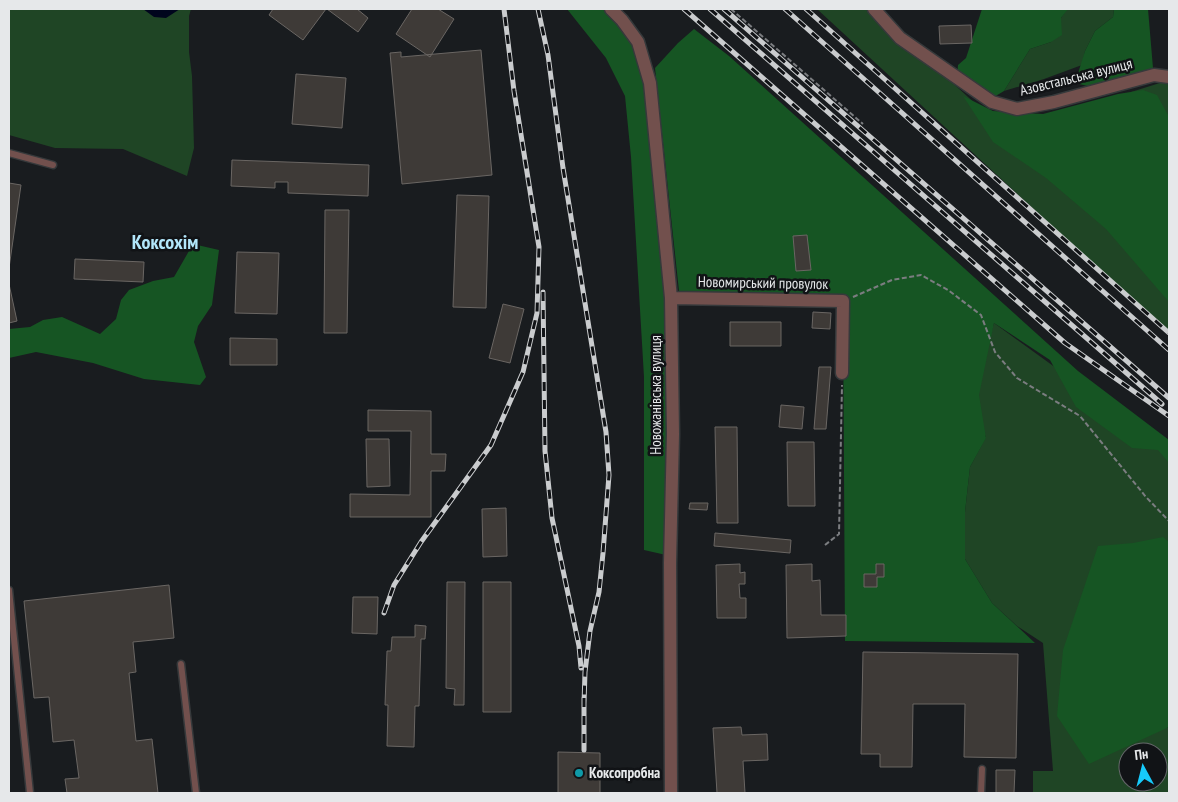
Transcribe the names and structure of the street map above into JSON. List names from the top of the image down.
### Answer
{
  "streets": {
    "street": ["Азовстальська вулиця", "Новомирський провулок", "Новожанівська вулиця"]
  },
  "crossings": [
    ["Новомирський провулок", "Новожанівська вулиця"]
  ],
  "districts": ["Коксохім"],
  "places": ["Коксопробна"],
  "north": "top"
}
